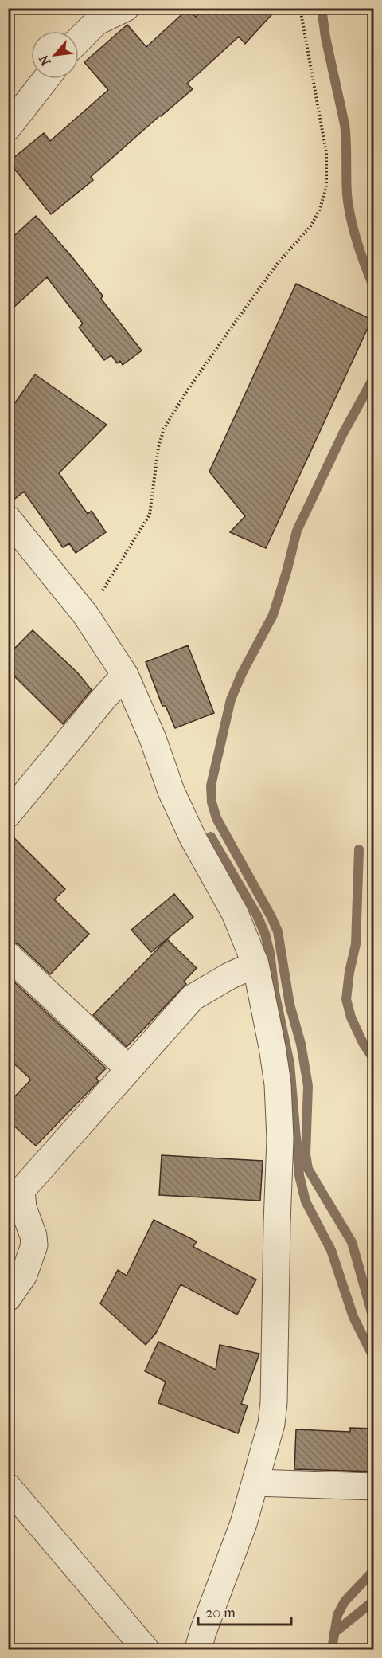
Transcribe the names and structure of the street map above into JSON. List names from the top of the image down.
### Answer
{
  "scale_bar": "20 m",
  "north": "bottom left"
}
